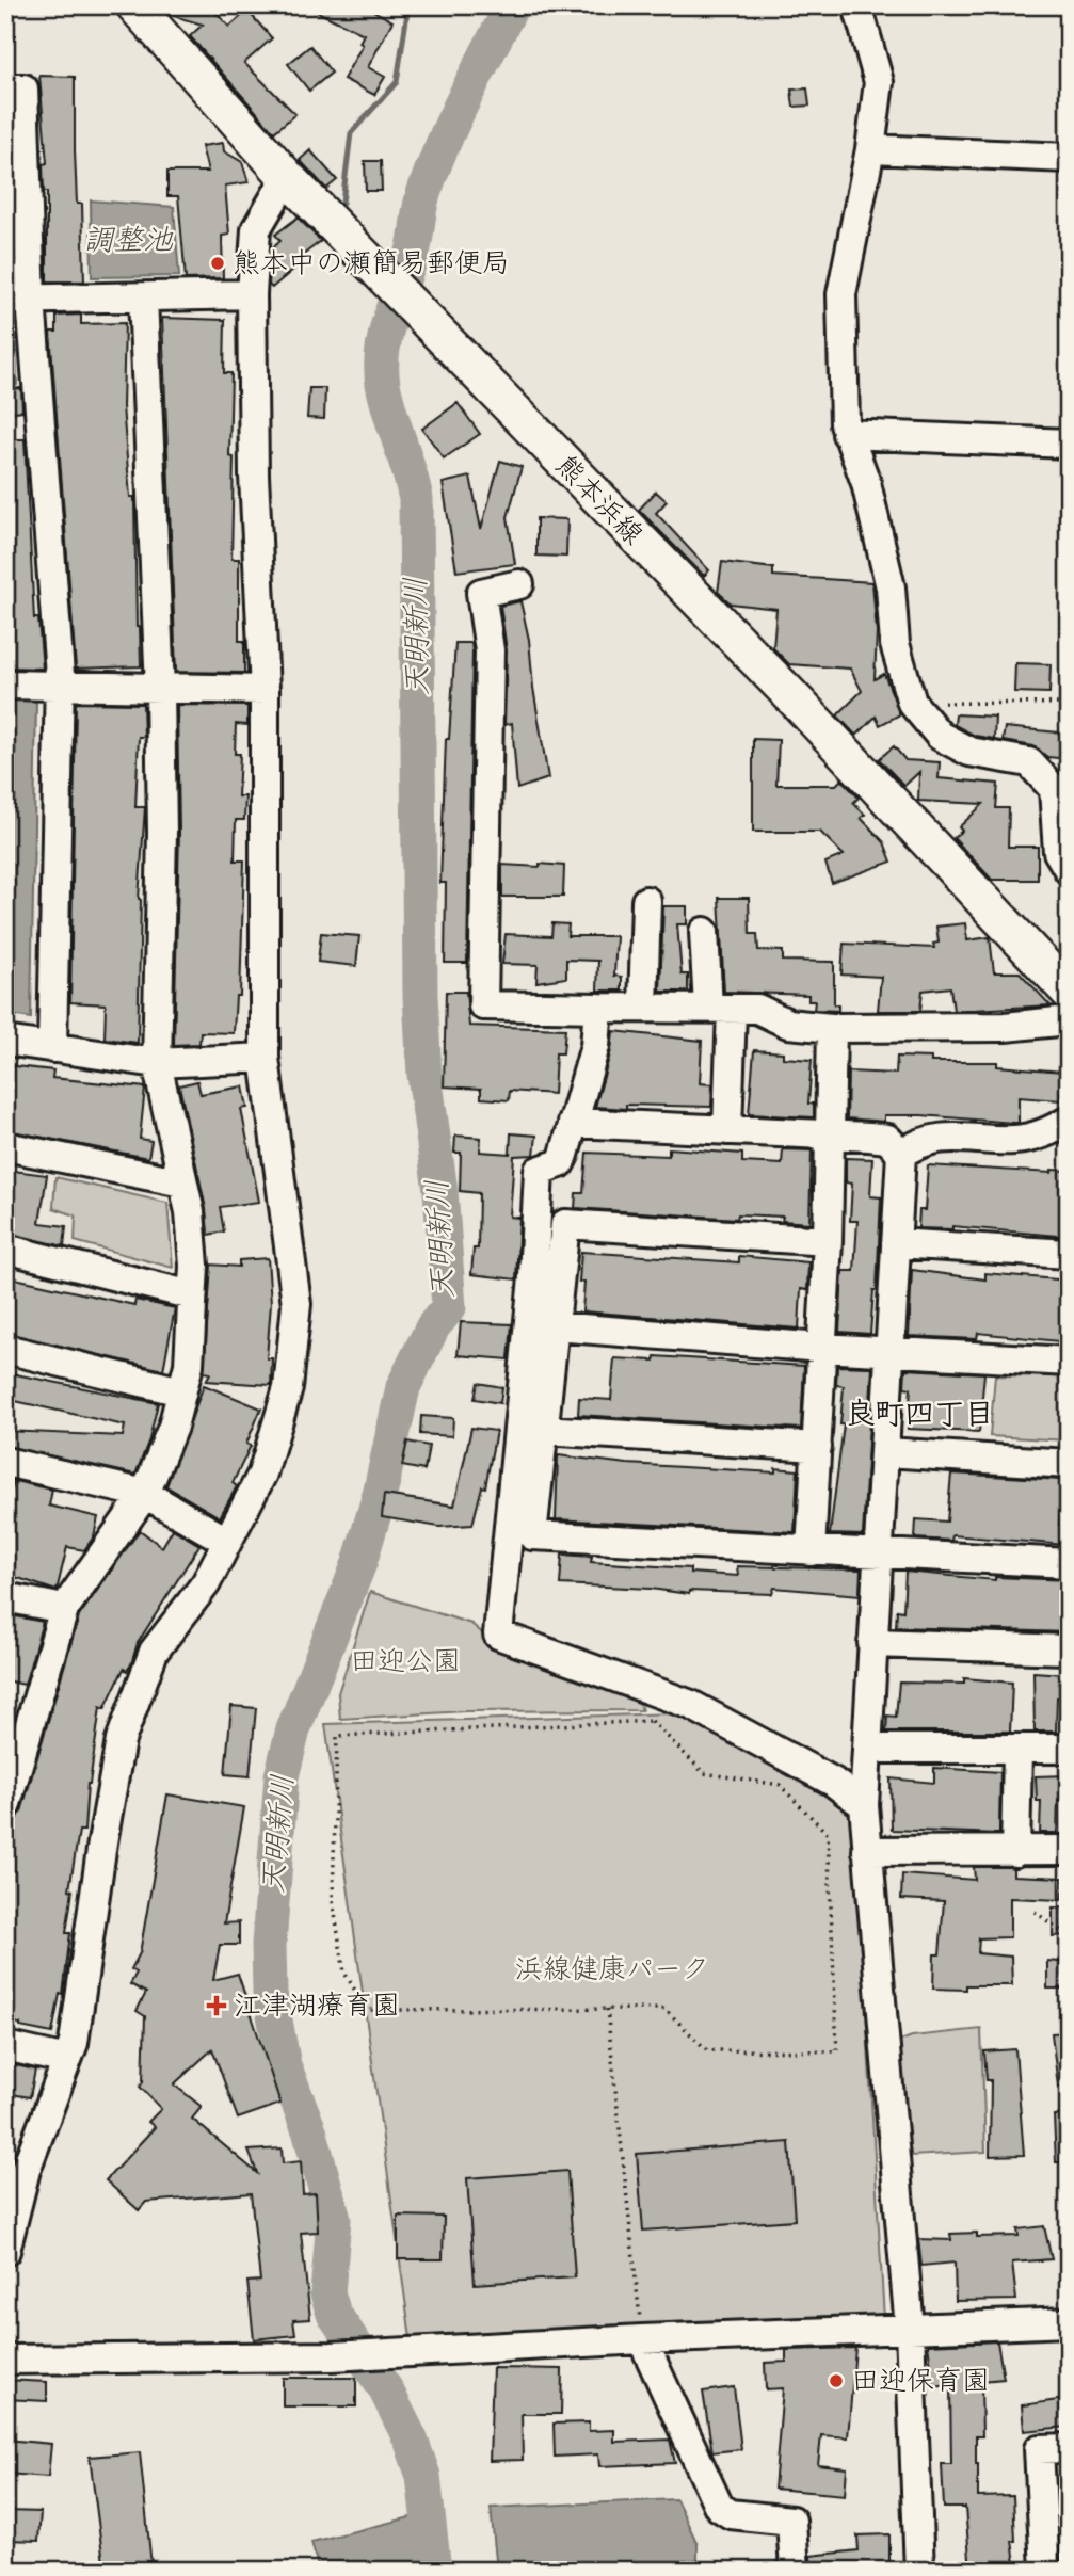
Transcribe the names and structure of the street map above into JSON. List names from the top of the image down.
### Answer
{
  "streets": {
    "main road": ["熊本浜線"]
  },
  "districts": ["良町四丁目"],
  "water": ["調整池", "天明新川"],
  "parks": ["田迎公園", "浜線健康パーク"],
  "places": {
    "other": ["熊本中の瀬簡易郵便局", "田迎保育園"],
    "health": ["江津湖療育園"]
  }
}
